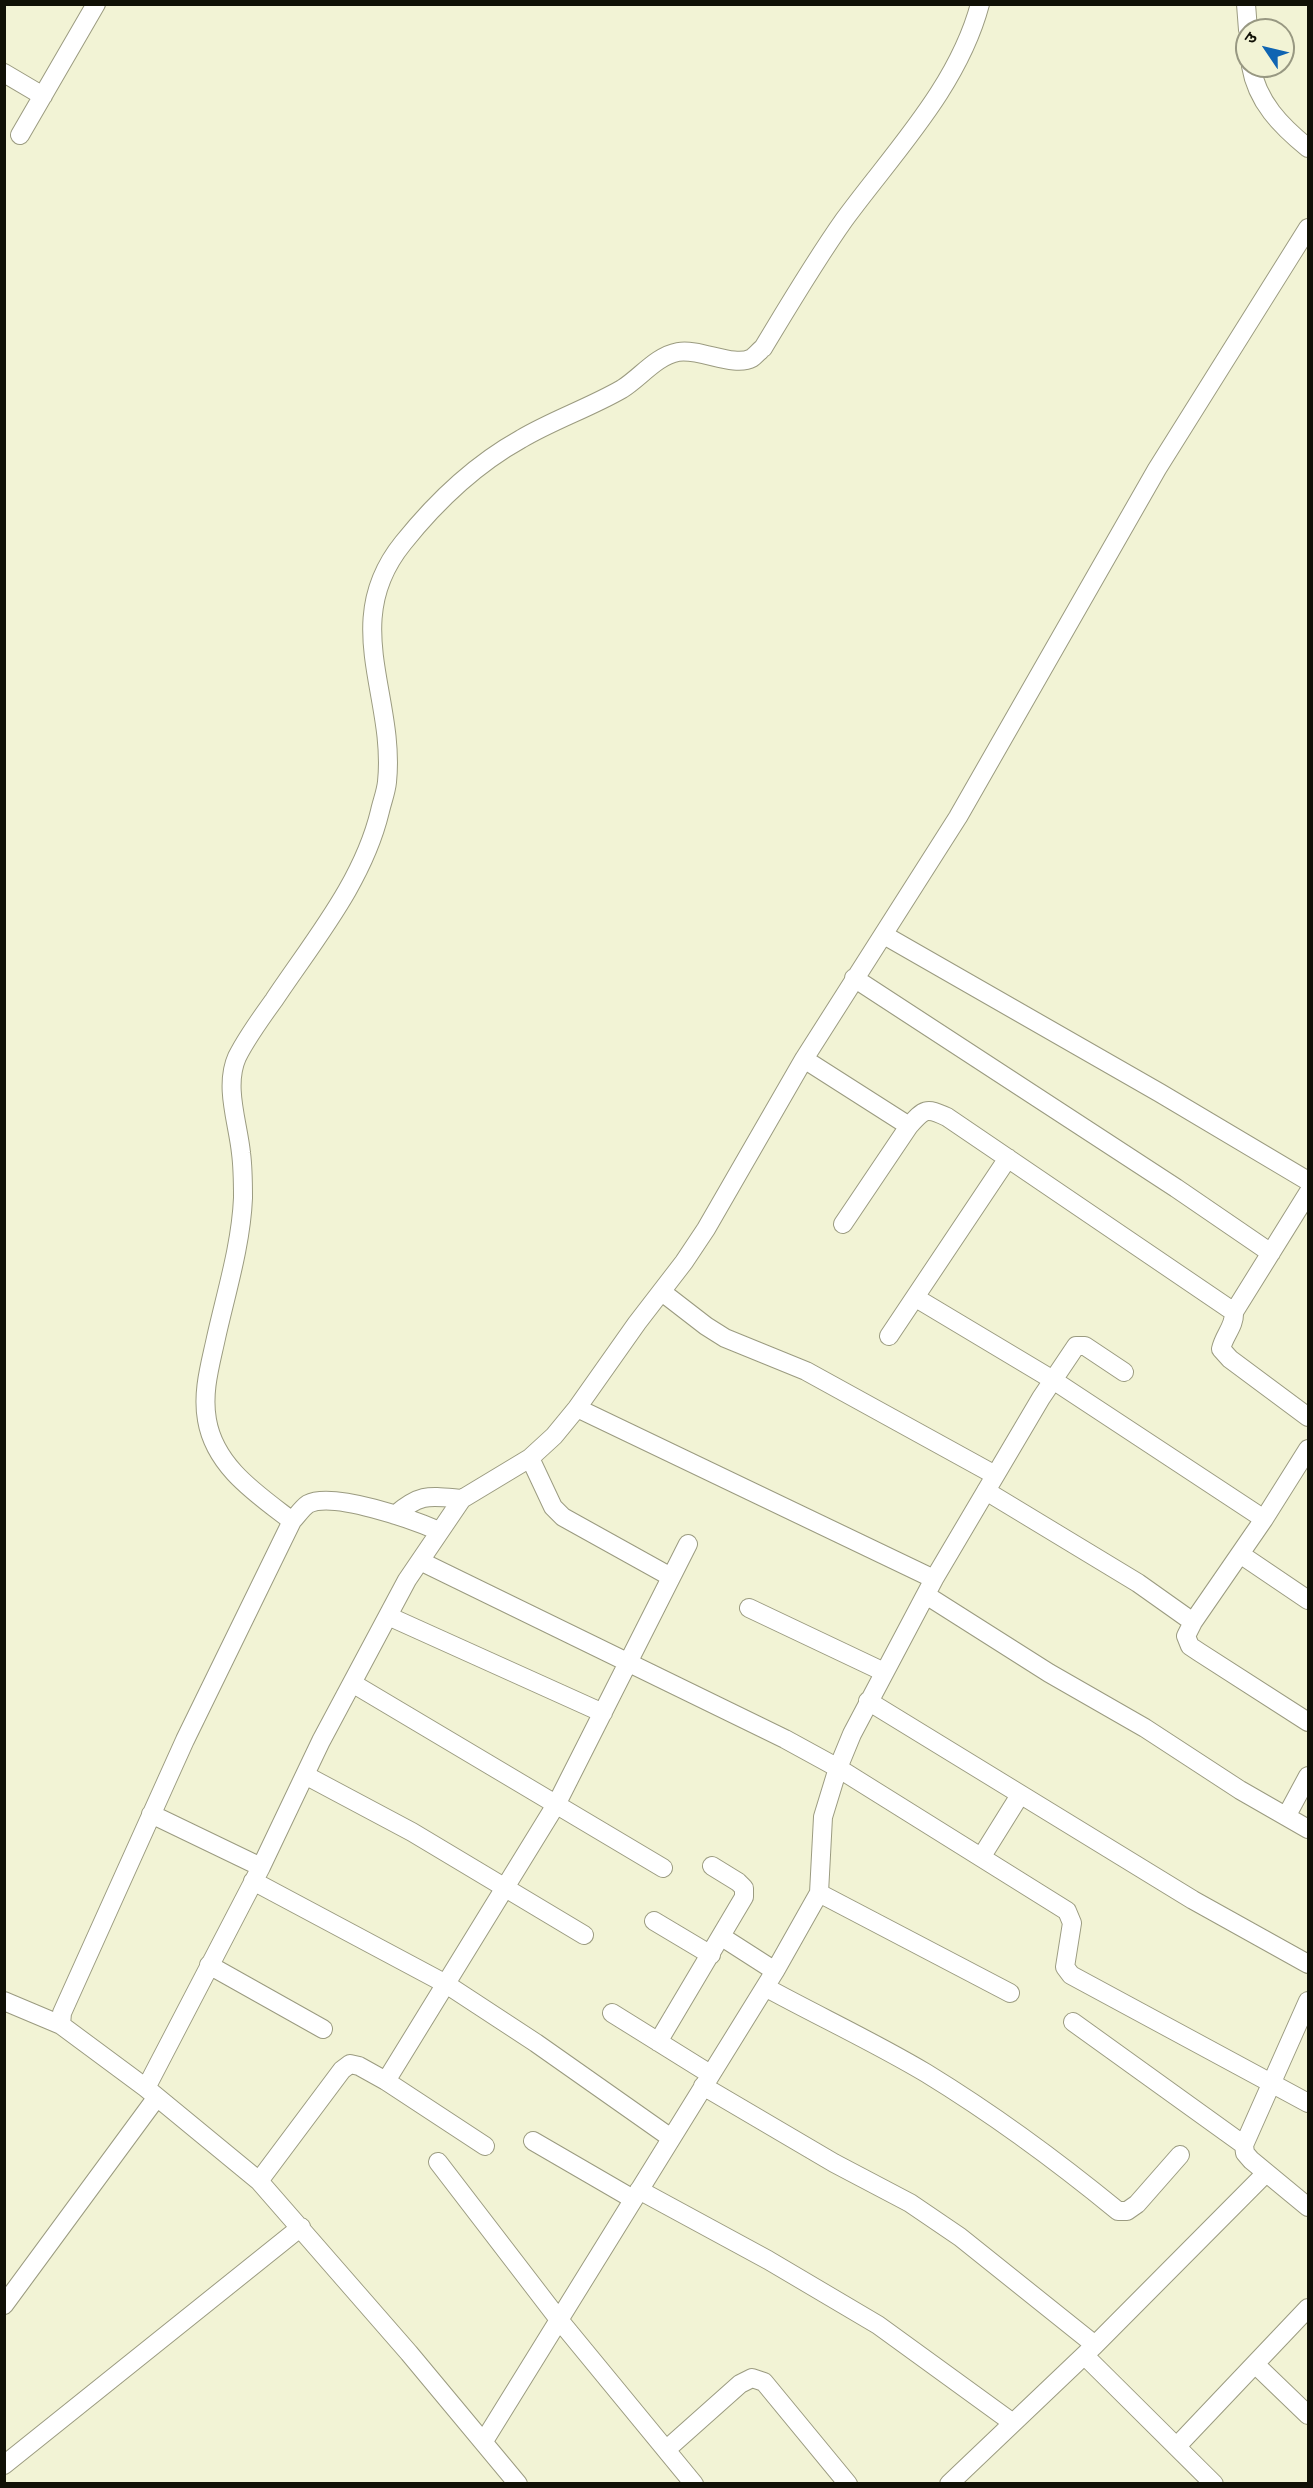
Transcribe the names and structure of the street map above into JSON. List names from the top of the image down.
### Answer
{
  "north": "top left"
}
